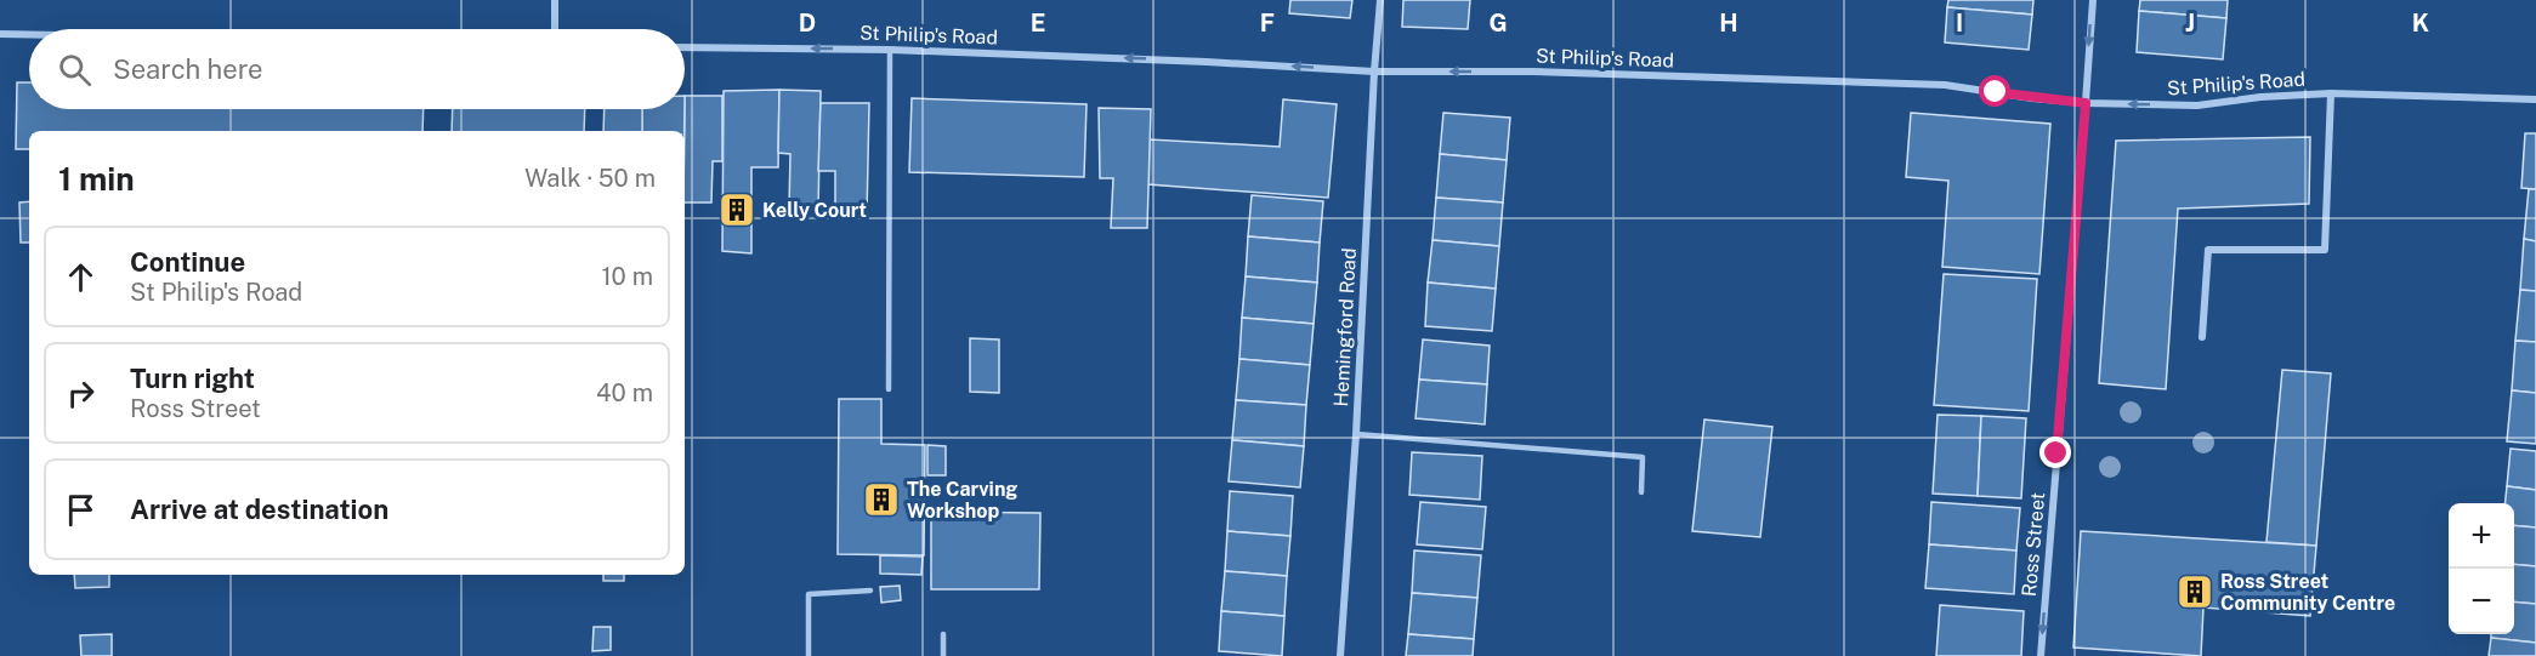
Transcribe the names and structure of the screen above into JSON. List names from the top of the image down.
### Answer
{
  "streets": {
    "street": ["St Philip's Road", "Hemingford Road", "Ross Street"]
  },
  "crossings": [
    ["St Philip's Road", "Hemingford Road"],
    ["St Philip's Road", "Ross Street"]
  ],
  "one_way": ["St Philip's Road", "Ross Street"],
  "places": {
    "building": ["Kelly Court", "The Carving Workshop", "Ross Street Community Centre"]
  },
  "page": {
    "search": "Search here",
    "heading": ["1 min", "Walk · 50 m"],
    "list": [
      ["Continue", "St Philip's Road", "10 m"],
      ["Turn right", "Ross Street", "40 m"],
      "Arrive at destination"
    ],
    "map_buttons": ["+", "−"]
  },
  "grid": {
    "columns": [
      "D",
      "E",
      "F",
      "G",
      "H",
      "I",
      "J",
      "K"
    ]
  }
}
